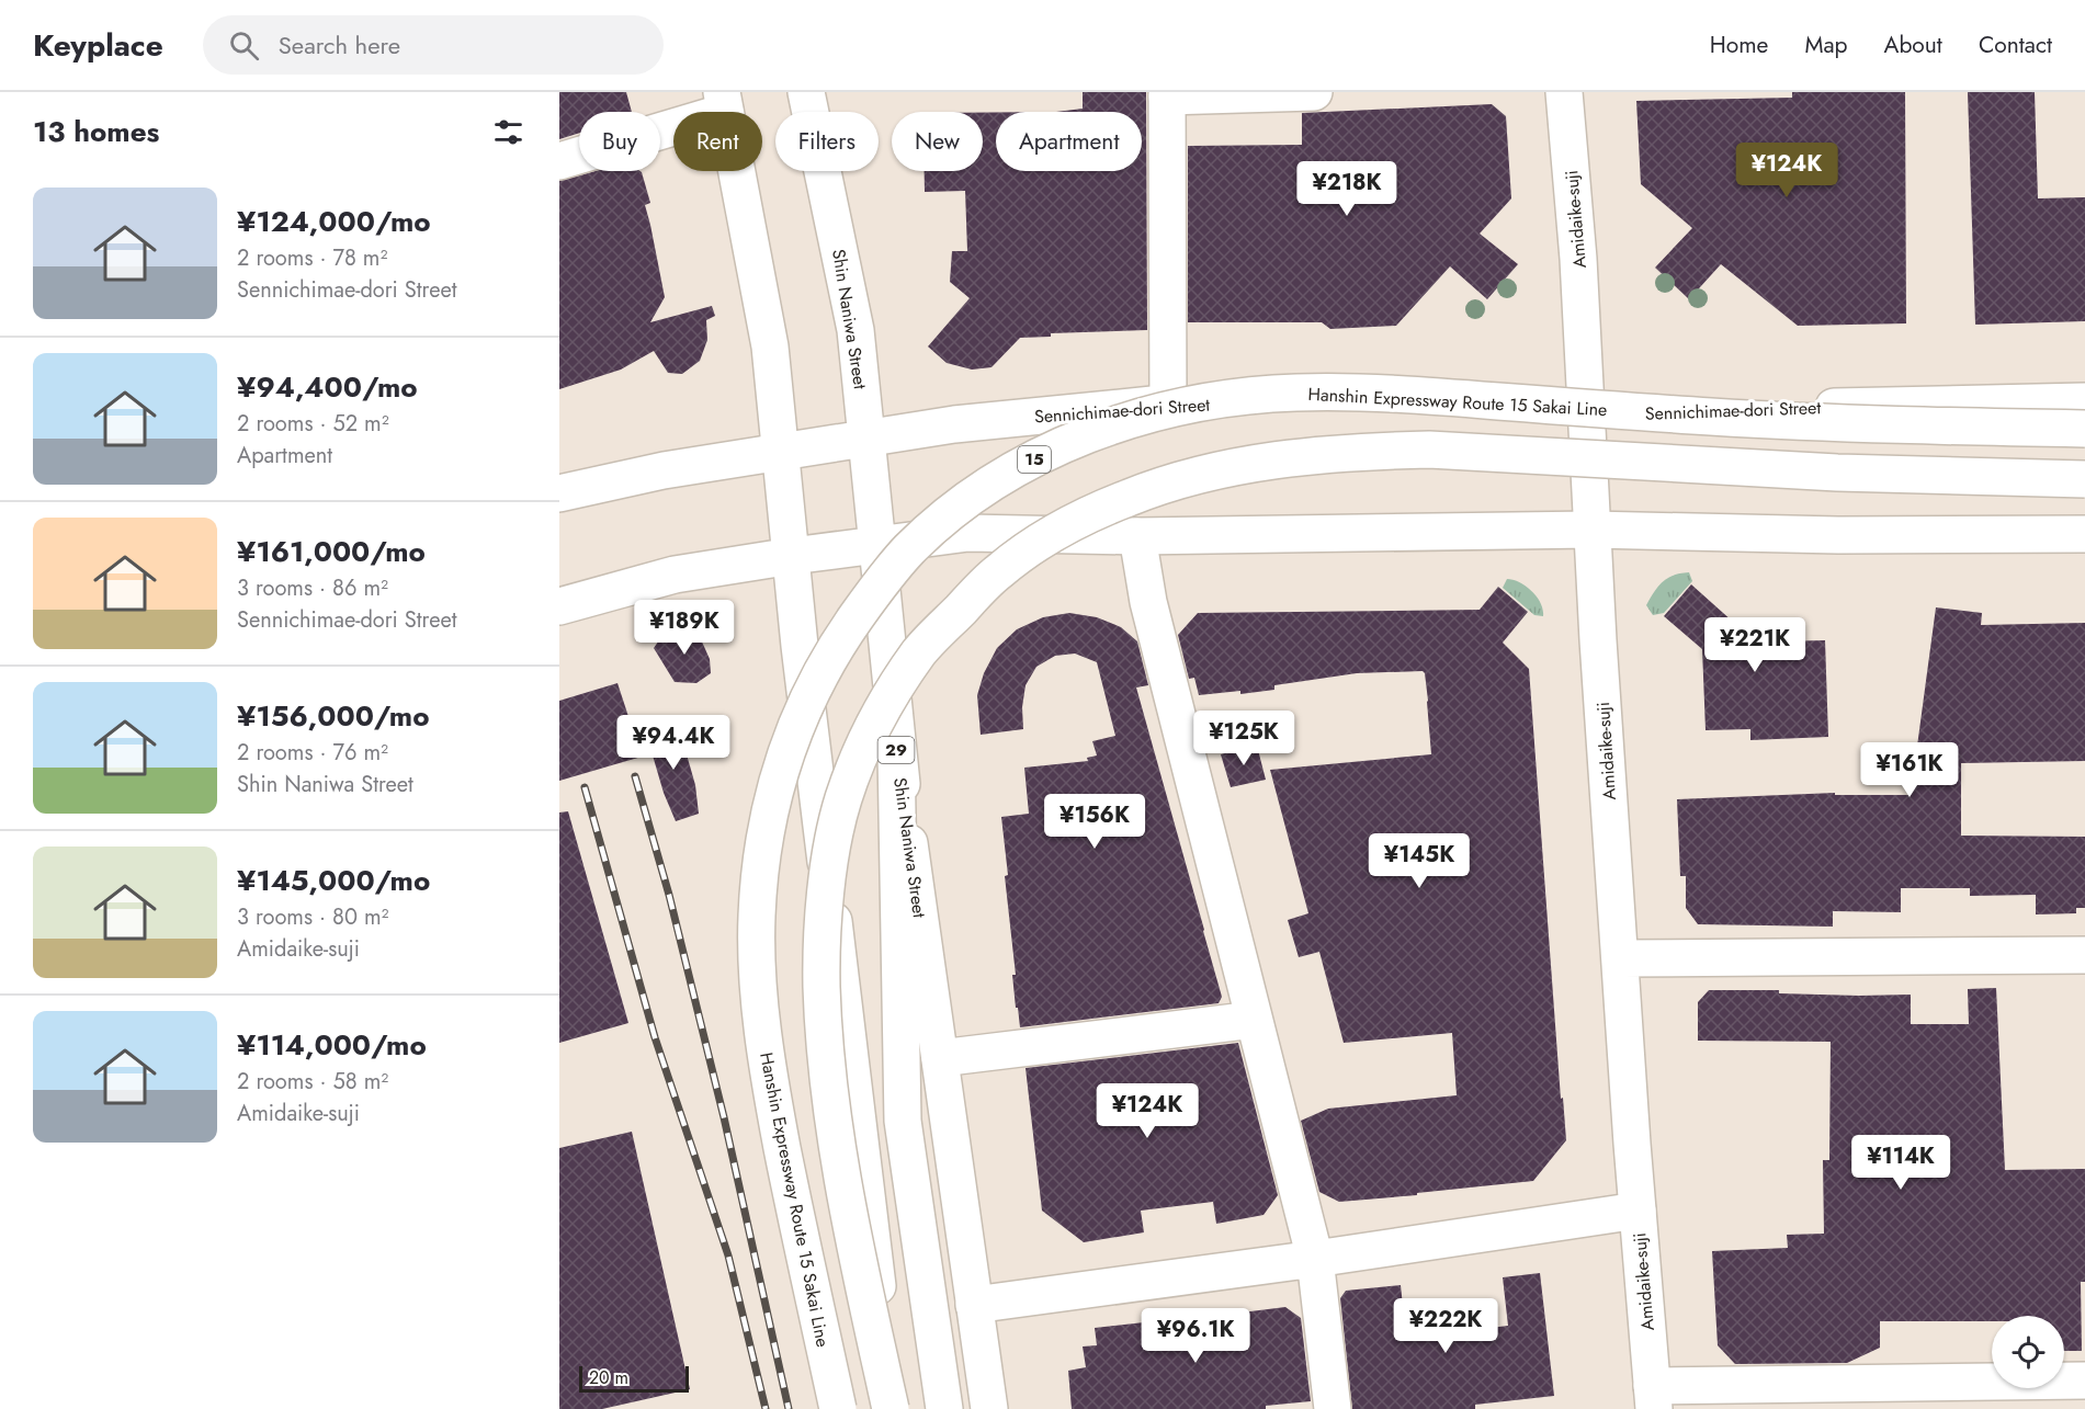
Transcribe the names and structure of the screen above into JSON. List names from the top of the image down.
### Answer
{
  "streets": {
    "main road": [
      "Amidaike-suji",
      "Shin Naniwa Street",
      "Hanshin Expressway Route 15 Sakai Line",
      "Sennichimae-dori Street",
      "15",
      "29"
    ]
  },
  "crossings": [
    ["Amidaike-suji", "Sennichimae-dori Street"],
    ["Shin Naniwa Street", "Sennichimae-dori Street"]
  ],
  "scale_bar": "20 m",
  "page": {
    "header": "Keyplace",
    "search": "Search here",
    "nav": [
      "Home",
      "Map",
      "About",
      "Contact"
    ],
    "heading": "13 homes",
    "chip": [
      "Buy",
      "Rent",
      "Filters",
      "New",
      "Apartment"
    ],
    "price": [
      "¥124K",
      "¥218K",
      "¥189K",
      "¥221K",
      "¥125K",
      "¥94.4K",
      "¥161K",
      "¥156K",
      "¥145K",
      "¥124K",
      "¥114K",
      "¥222K",
      "¥96.1K"
    ],
    "list": [
      {
        "name": "¥124,000/mo",
        "note": "2 rooms · 78 m² · Sennichimae-dori Street"
      },
      {
        "name": "¥94,400/mo",
        "note": "2 rooms · 52 m² · Apartment"
      },
      {
        "name": "¥161,000/mo",
        "note": "3 rooms · 86 m² · Sennichimae-dori Street"
      },
      {
        "name": "¥156,000/mo",
        "note": "2 rooms · 76 m² · Shin Naniwa Street"
      },
      {
        "name": "¥145,000/mo",
        "note": "3 rooms · 80 m² · Amidaike-suji"
      },
      {
        "name": "¥114,000/mo",
        "note": "2 rooms · 58 m² · Amidaike-suji"
      }
    ],
    "scale": "20 m"
  }
}
